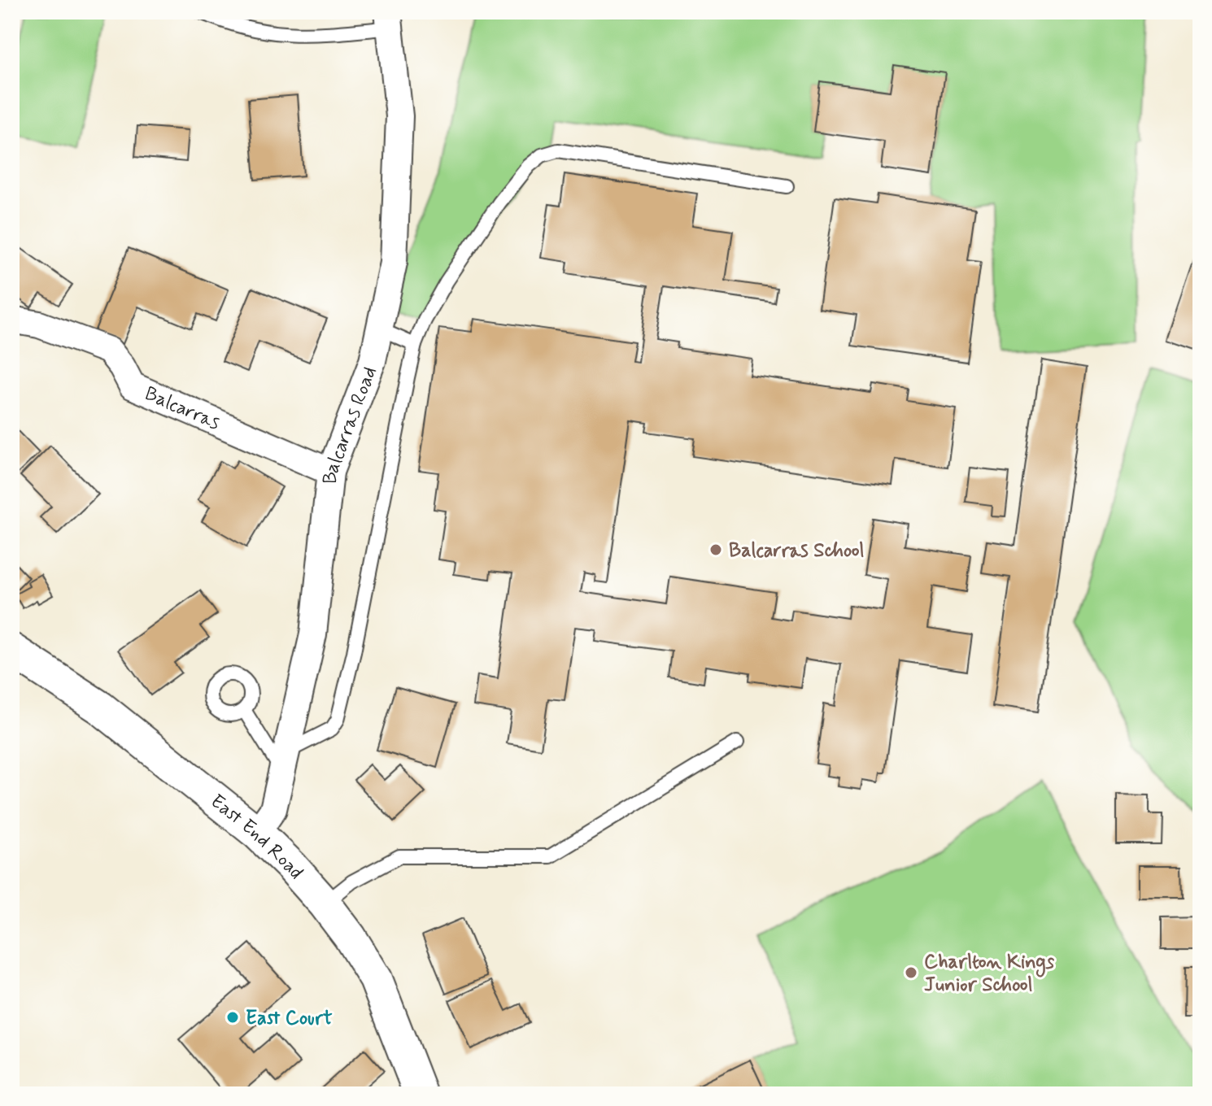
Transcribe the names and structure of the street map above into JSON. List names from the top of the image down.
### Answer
{
  "streets": {
    "street": ["Balcarras", "Balcarras Road", "East End Road"]
  },
  "crossings": [
    ["Balcarras", "Balcarras Road"],
    ["Balcarras Road", "East End Road"]
  ],
  "places": ["Balcarras School", "Charlton Kings Junior School", "East Court"]
}
